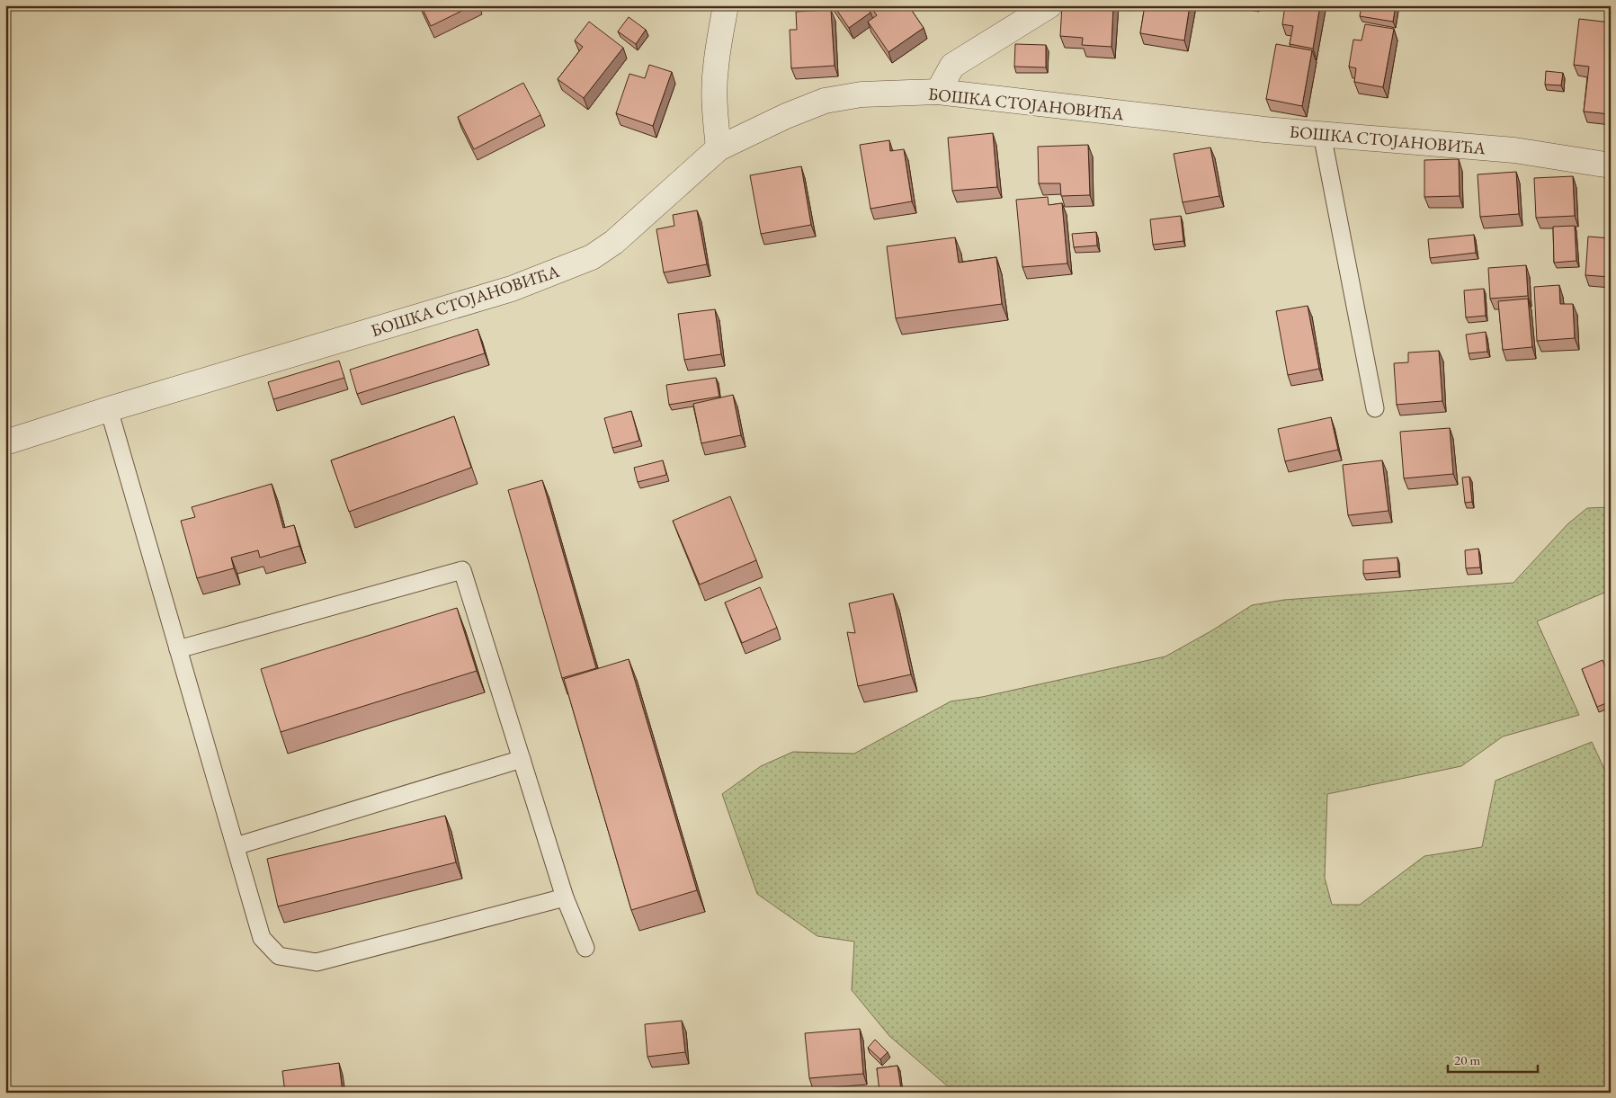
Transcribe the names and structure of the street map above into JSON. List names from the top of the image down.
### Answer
{
  "streets": {
    "street": ["БОШКА СТОЈАНОВИЋА"]
  },
  "scale_bar": "20 m"
}
